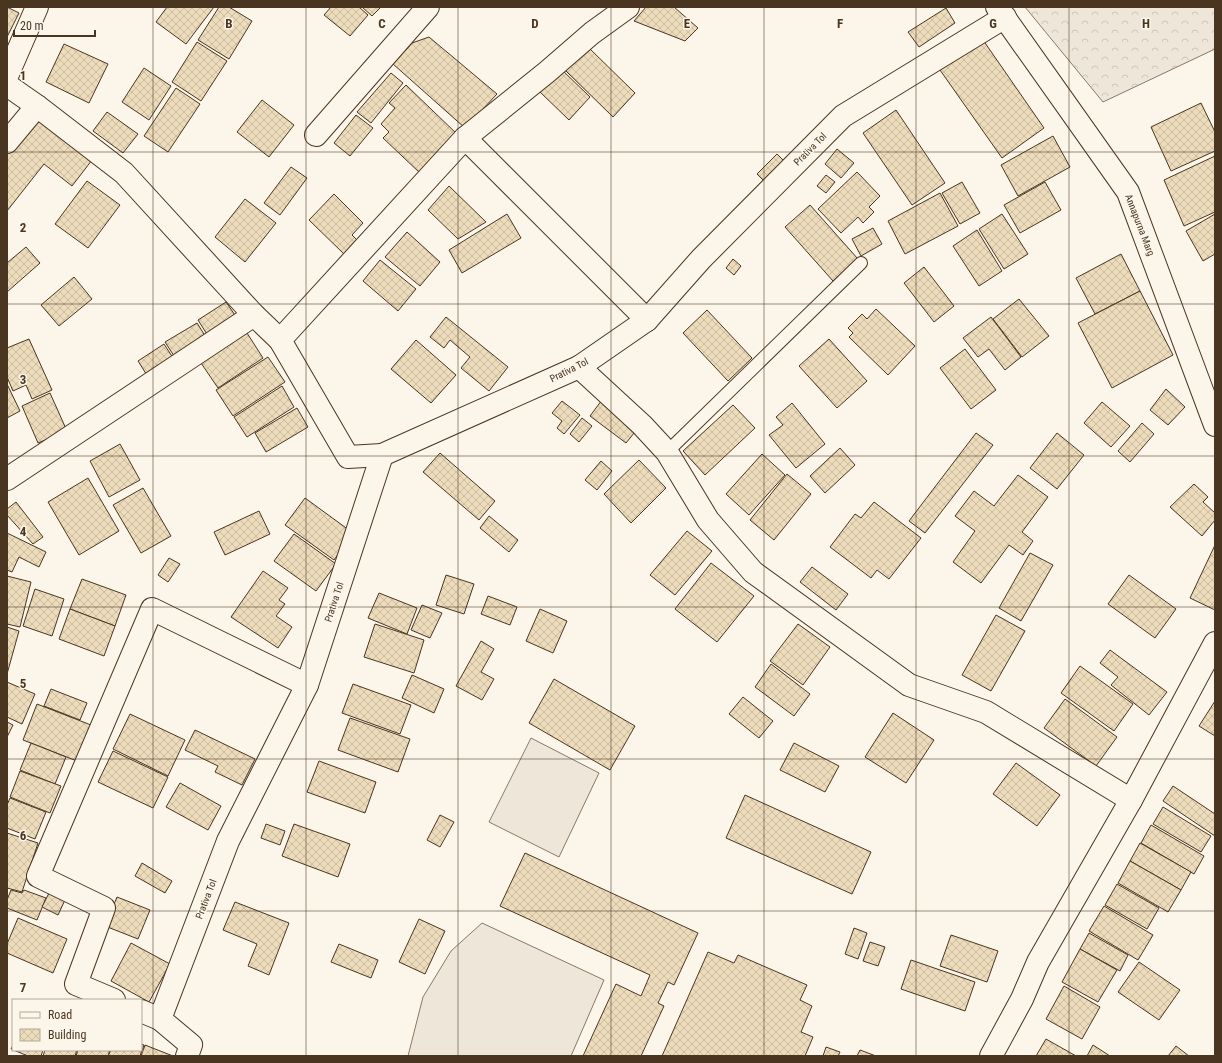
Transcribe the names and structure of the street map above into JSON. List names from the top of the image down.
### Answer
{
  "streets": {
    "street": ["Prativa Tol", "Annapurna Marg"]
  },
  "crossings": [
    ["Prativa Tol", "Annapurna Marg"]
  ],
  "legend": ["Road", "Building"],
  "scale_bar": "20 m",
  "grid": {
    "columns": [
      "B",
      "C",
      "D",
      "E",
      "F",
      "G",
      "H"
    ],
    "rows": [
      "1",
      "2",
      "3",
      "4",
      "5",
      "6",
      "7"
    ]
  }
}
